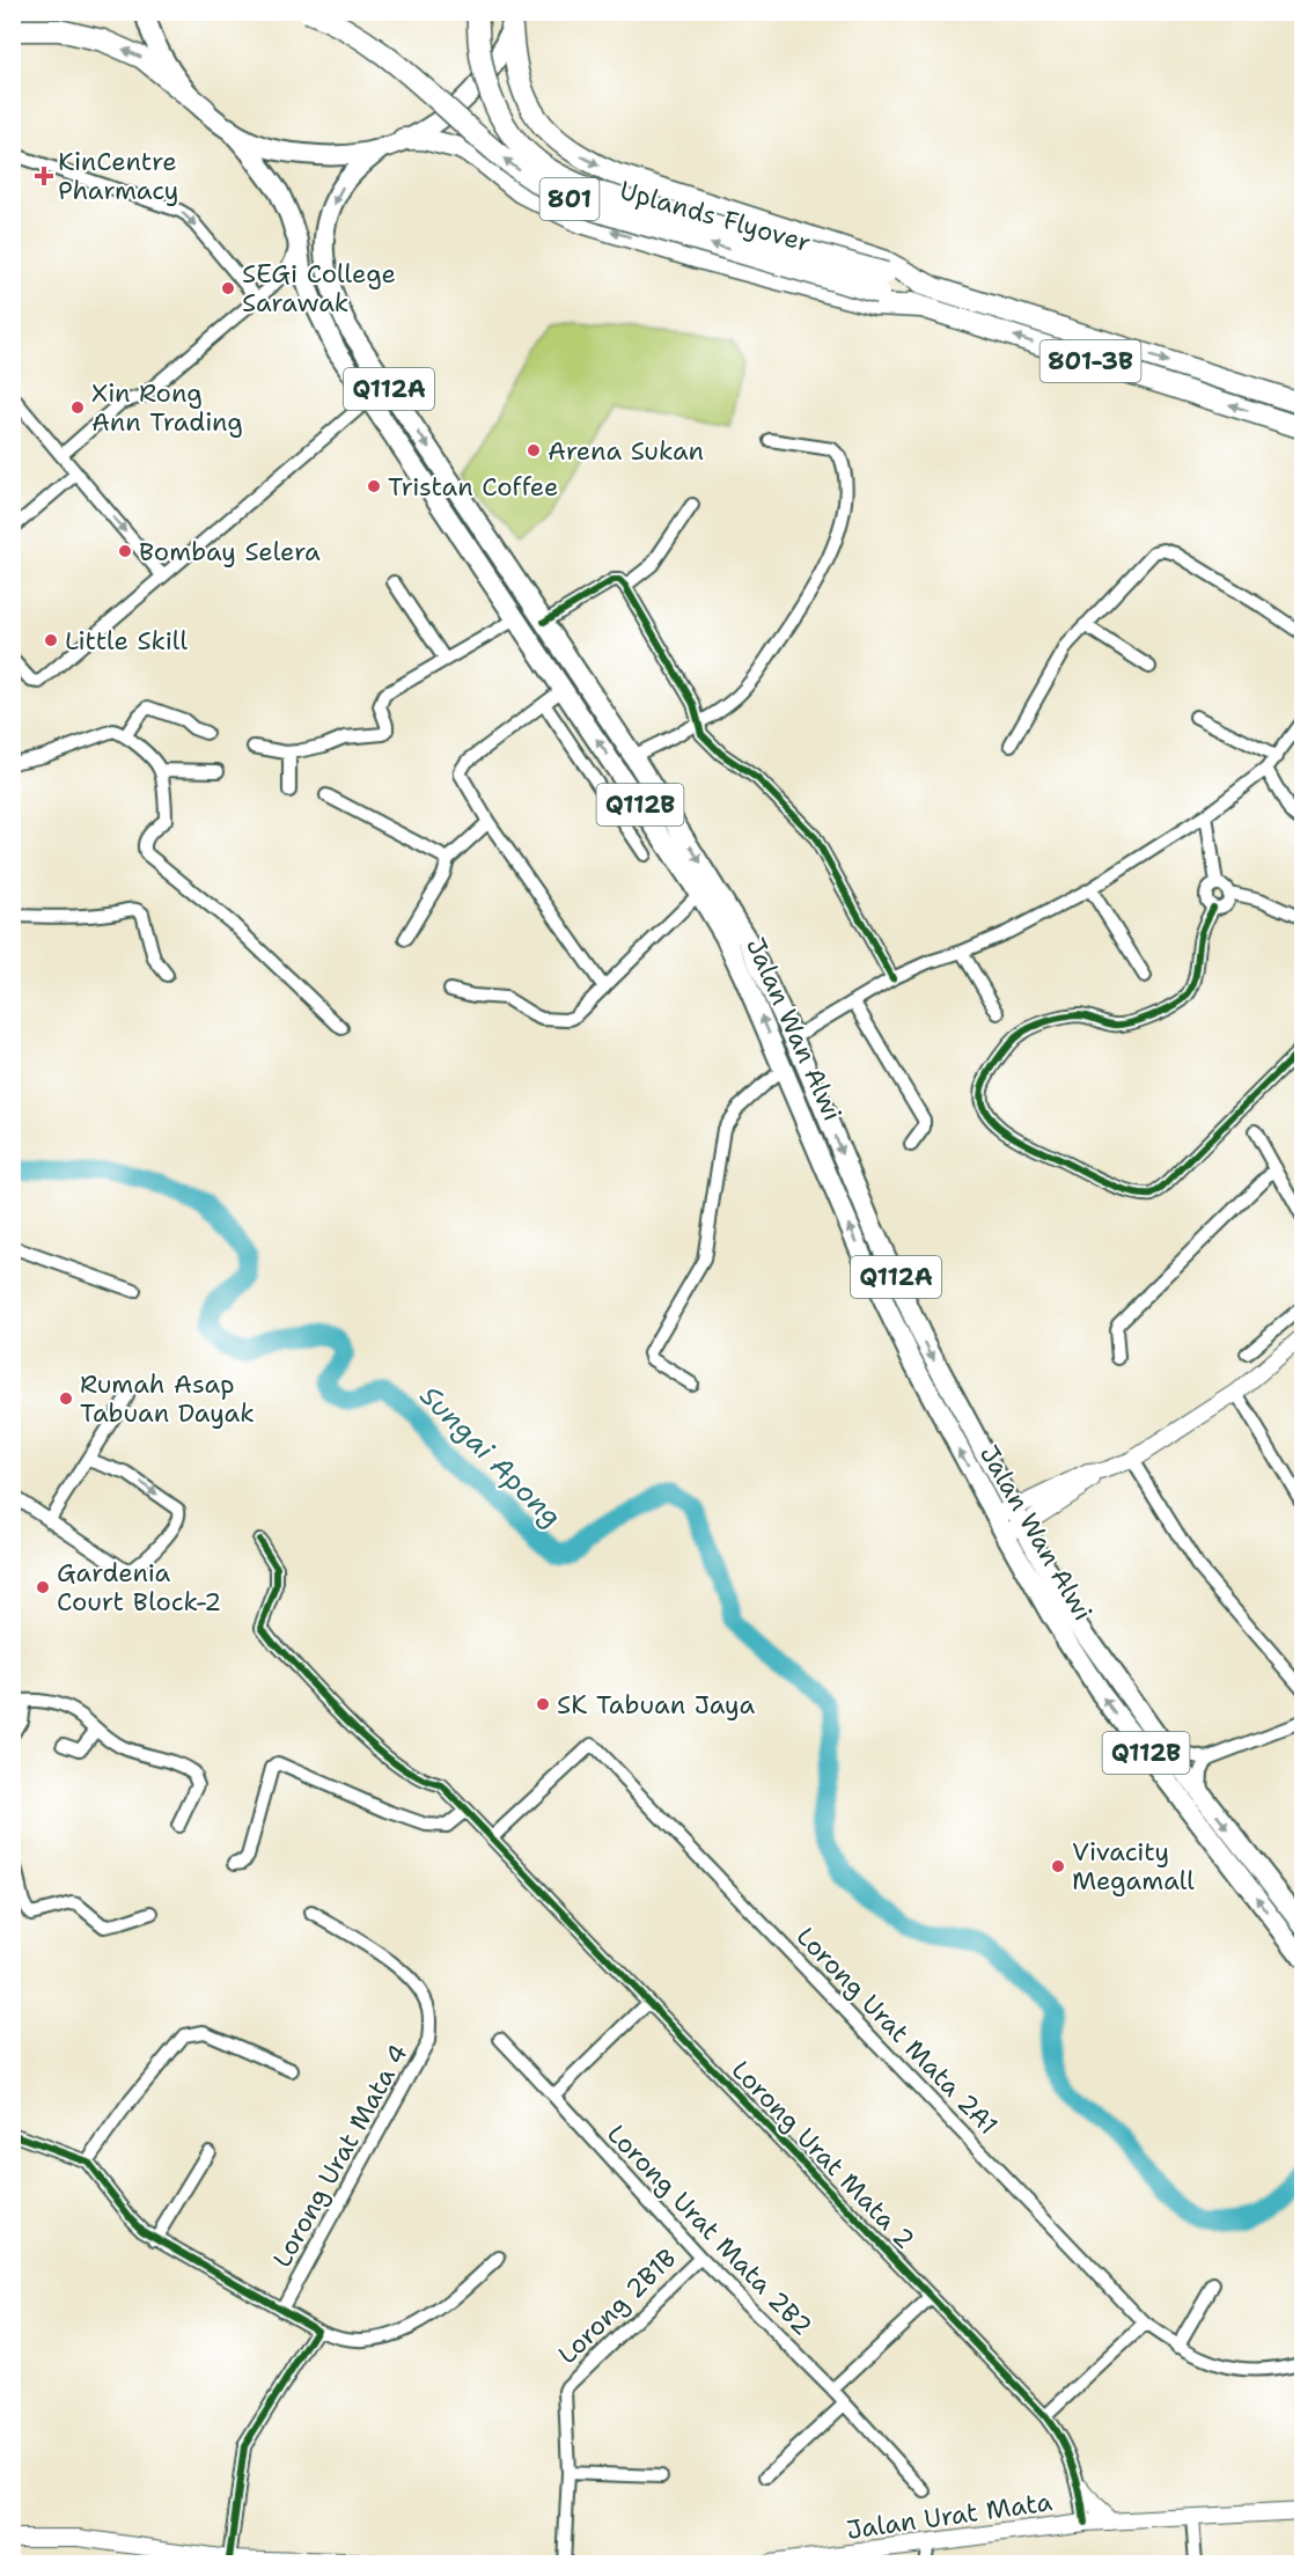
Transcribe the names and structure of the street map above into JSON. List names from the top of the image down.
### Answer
{
  "streets": {
    "highway": ["801", "Uplands Flyover", "801-3B"],
    "main road": ["Q112A", "Q112B", "Jalan Wan Alwi"],
    "street": [
      "Lorong Urat Mata 2A1",
      "Lorong Urat Mata 2",
      "Lorong Urat Mata 4",
      "Lorong Urat Mata 2B2",
      "Lorong 2B1B",
      "Jalan Urat Mata"
    ]
  },
  "crossings": [
    ["Uplands Flyover", "801-3B"],
    ["Lorong Urat Mata 2A1", "Lorong Urat Mata 2"],
    ["Lorong Urat Mata 2", "Jalan Urat Mata"],
    ["Lorong Urat Mata 2B2", "Lorong 2B1B"]
  ],
  "water": ["Sungai Apong"],
  "places": {
    "health": ["KinCentre Pharmacy"],
    "other": [
      "SEGi College Sarawak",
      "Xin Rong Ann Trading",
      "Arena Sukan",
      "Tristan Coffee",
      "Bombay Selera",
      "Little Skill",
      "Rumah Asap Tabuan Dayak",
      "Gardenia Court Block-2",
      "SK Tabuan Jaya",
      "Vivacity Megamall"
    ]
  }
}
